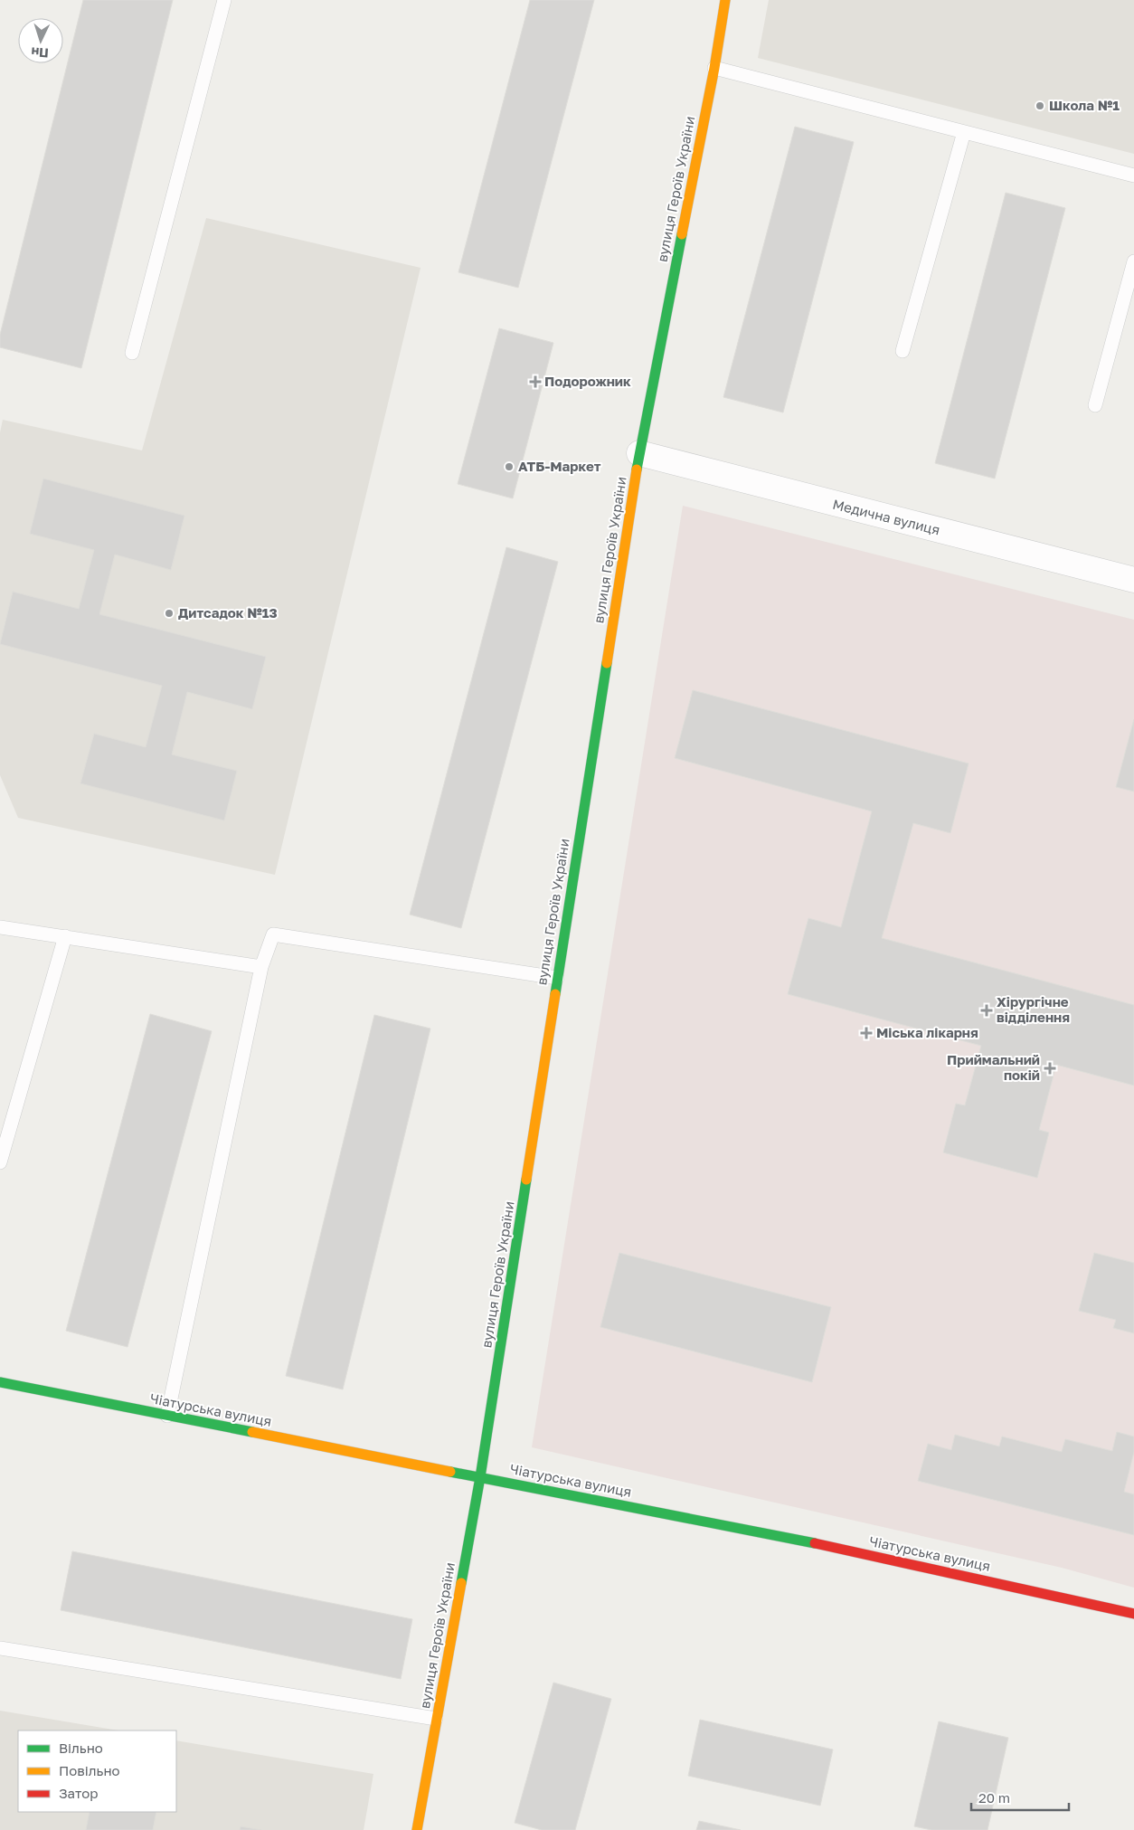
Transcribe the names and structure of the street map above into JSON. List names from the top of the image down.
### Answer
{
  "streets": {
    "street": ["вулиця Героїв України", "Медична вулиця", "Чіатурська вулиця"]
  },
  "crossings": [
    ["вулиця Героїв України", "Медична вулиця"],
    ["вулиця Героїв України", "Чіатурська вулиця"]
  ],
  "places": {
    "other": ["Школа №1", "АТБ-Маркет", "Дитсадок №13"],
    "health": [
      "Подорожник",
      "Хірургічне відділення",
      "Мiська лiкарня",
      "Приймальний покій"
    ]
  },
  "legend": ["Вільно", "Повільно", "Затор"],
  "scale_bar": "20 m",
  "north": "bottom"
}
